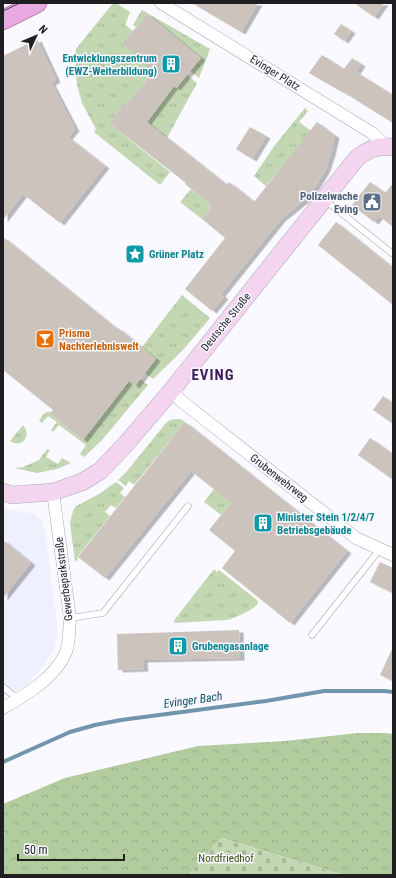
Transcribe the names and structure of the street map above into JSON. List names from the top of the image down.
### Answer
{
  "streets": {
    "street": [
      "Evinger Platz",
      "Deutsche Straße",
      "Grubenwehrweg",
      "Gewerbeparkstraße"
    ]
  },
  "crossings": [
    ["Evinger Platz", "Deutsche Straße"],
    ["Deutsche Straße", "Grubenwehrweg"],
    ["Deutsche Straße", "Gewerbeparkstraße"]
  ],
  "districts": ["EVING"],
  "water": ["Evinger Bach"],
  "parks": ["Nordfriedhof"],
  "places": {
    "building": ["Entwicklungszentrum (EWZ-Weiterbildung)", "Minister Stein 1/2/4/7 Betriebsgebäude", "Grubengasanlage"],
    "public building": ["Polizeiwache Eving"],
    "place": ["Grüner Platz"],
    "bar": ["Prisma Nachterlebniswelt"]
  },
  "scale_bar": "50 m",
  "north": "top right"
}
